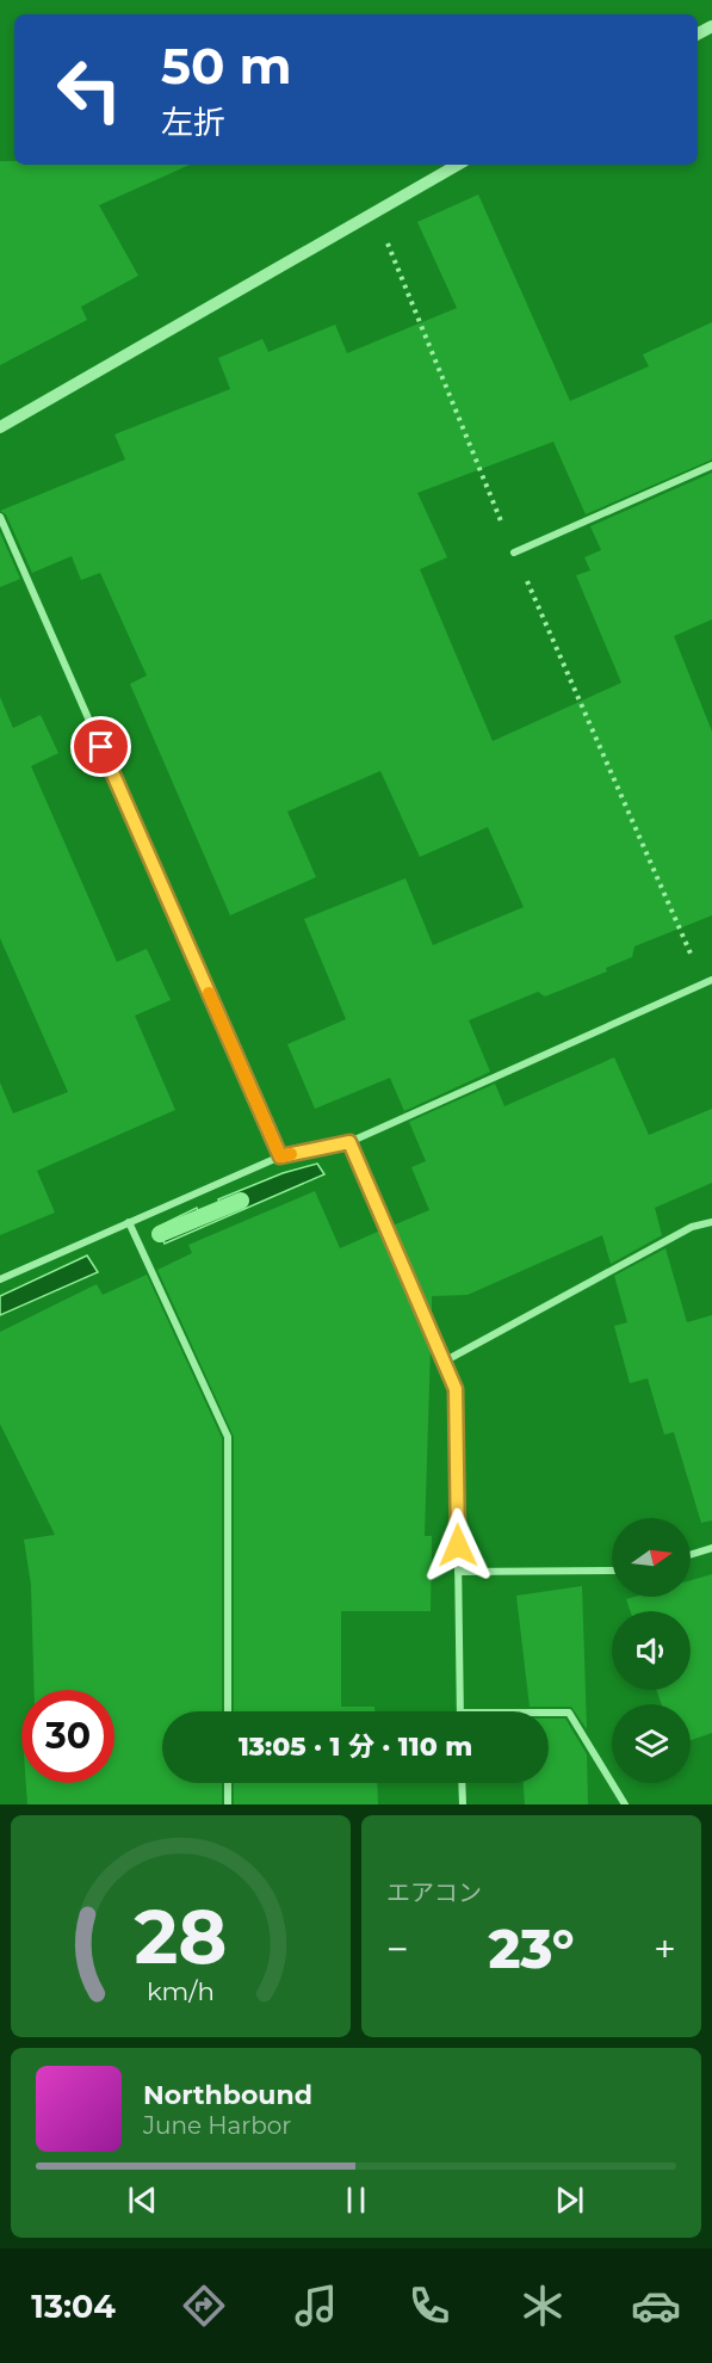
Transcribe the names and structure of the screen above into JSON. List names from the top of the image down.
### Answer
{
  "north": "right",
  "page": {
    "turn": ["50 m", "左折"],
    "limit": "30",
    "trip": "13:05 · 1 分 · 110 m",
    "tile": "エアコン",
    "heat": ["−", "23°", "+"],
    "song": ["Northbound", "June Harbor"],
    "tabs": "13:04",
    "gauge": ["28", "km/h"]
  }
}
